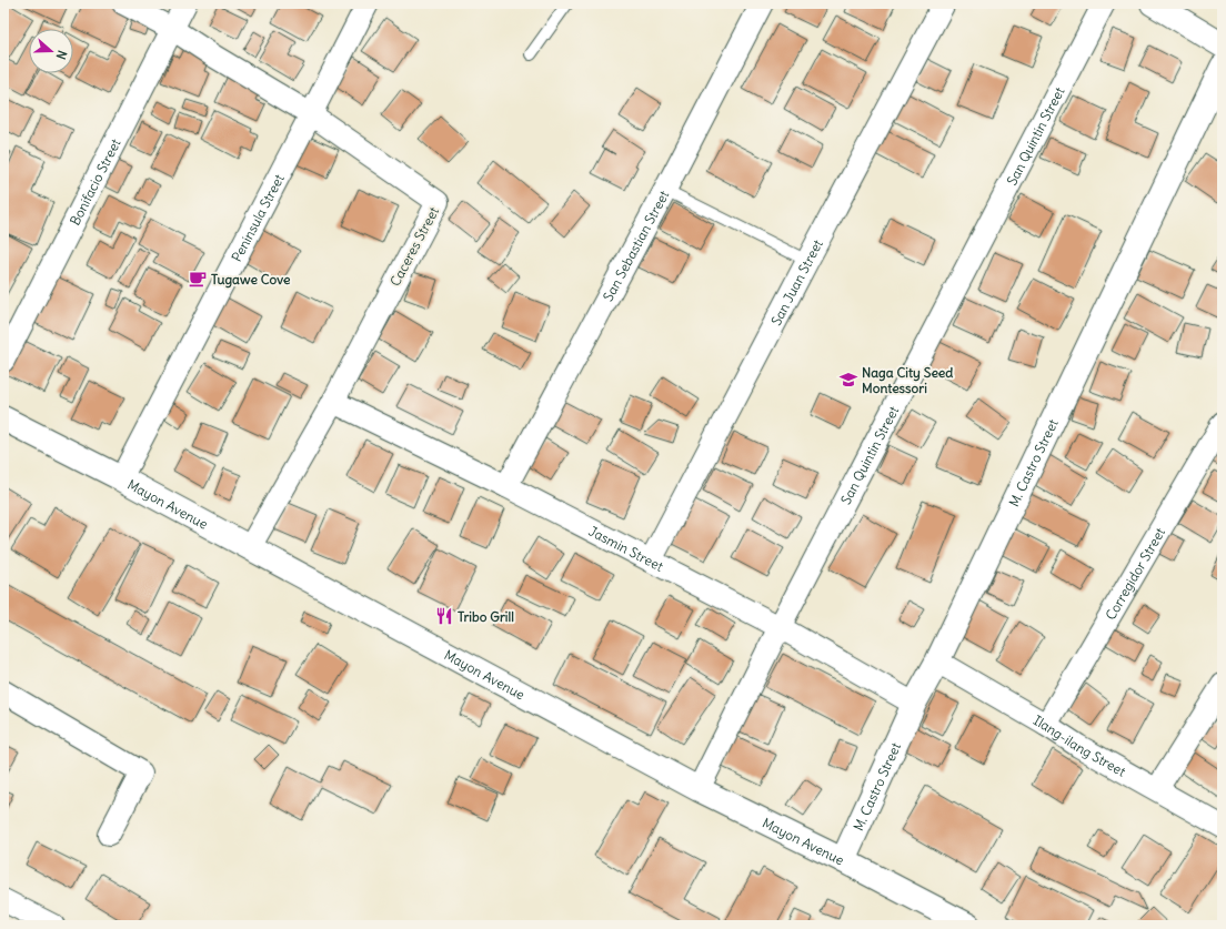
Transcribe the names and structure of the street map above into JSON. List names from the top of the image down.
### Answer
{
  "streets": {
    "street": [
      "San Quintin Street",
      "Bonifacio Street",
      "Peninsula Street",
      "San Sebastian Street",
      "Caceres Street",
      "San Juan Street",
      "M. Castro Street",
      "Mayon Avenue",
      "Jasmin Street",
      "Corregidor Street",
      "Ilang-ilang Street"
    ]
  },
  "crossings": [
    ["San Quintin Street", "Mayon Avenue"],
    ["San Quintin Street", "Jasmin Street"],
    ["Bonifacio Street", "Caceres Street"],
    ["Peninsula Street", "Caceres Street"],
    ["Peninsula Street", "Mayon Avenue"],
    ["San Sebastian Street", "Jasmin Street"],
    ["Caceres Street", "Mayon Avenue"],
    ["Caceres Street", "Jasmin Street"],
    ["San Juan Street", "Jasmin Street"],
    ["M. Castro Street", "Mayon Avenue"],
    ["M. Castro Street", "Jasmin Street"],
    ["M. Castro Street", "Ilang-ilang Street"],
    ["Corregidor Street", "Ilang-ilang Street"]
  ],
  "places": {
    "cafe": ["Tugawe Cove"],
    "school or university": ["Naga City Seed Montessori"],
    "restaurant": ["Tribo Grill"]
  },
  "north": "right"
}
